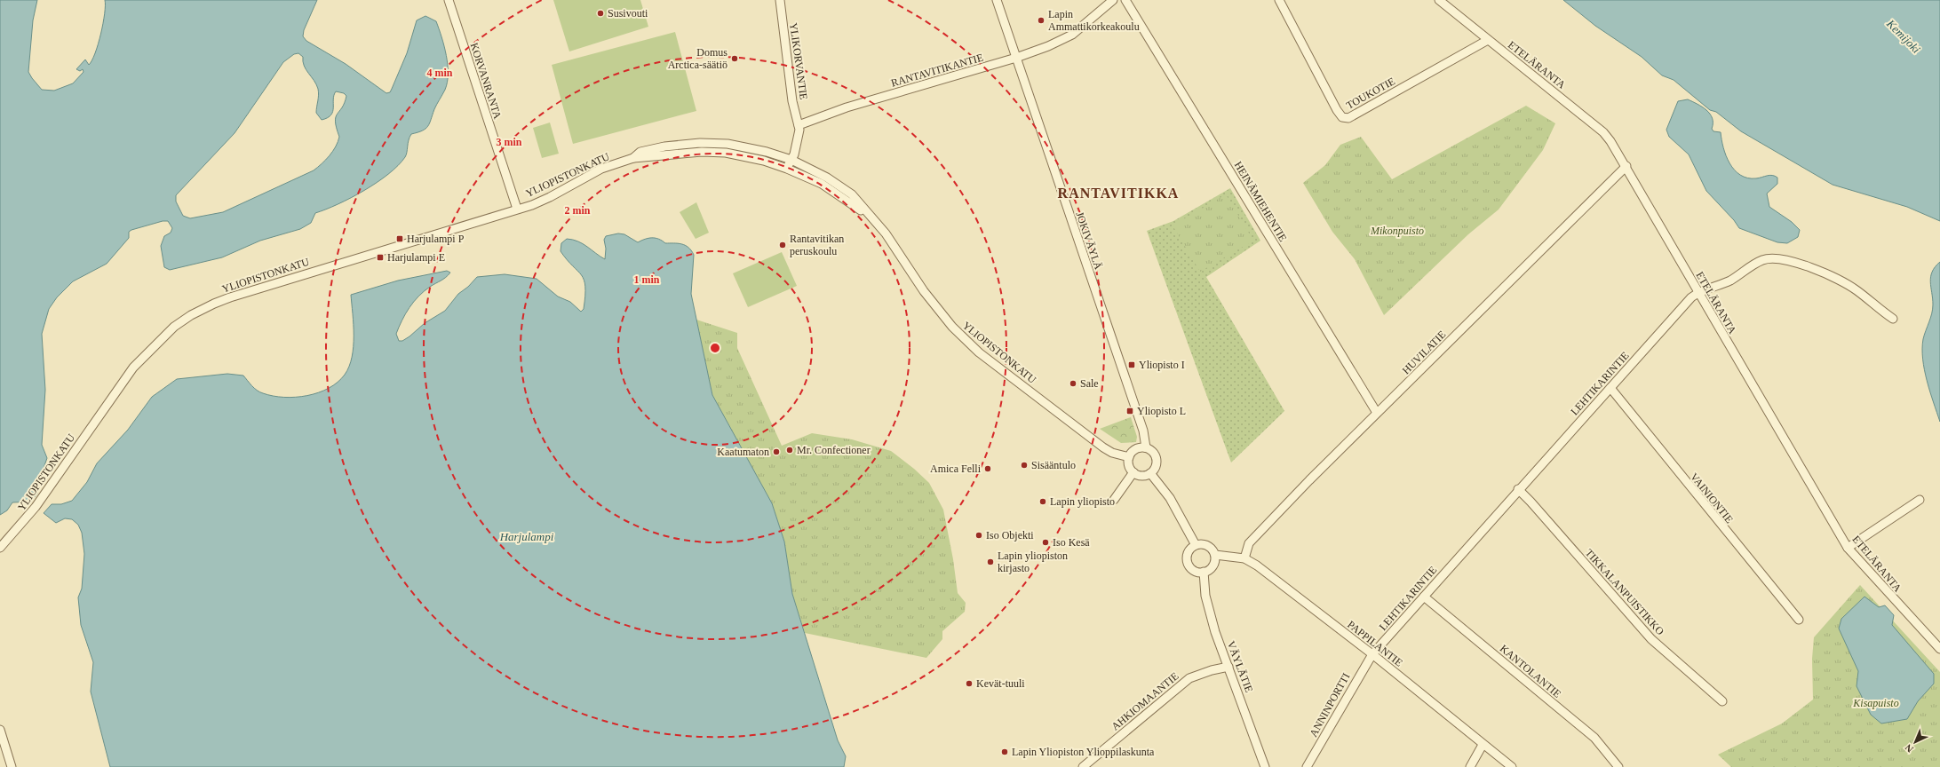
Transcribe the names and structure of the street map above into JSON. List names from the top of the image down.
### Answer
{
  "streets": {
    "street": [
      "YLIKORVANTIE",
      "ETELÄRANTA",
      "RANTAVITIKANTIE",
      "KORVANRANTA",
      "TOUKOTIE",
      "YLIOPISTONKATU",
      "HEINÄMIEHENTIE",
      "JOKIVÄYLÄ",
      "HUVILATIE",
      "LEHTIKARINTIE",
      "VAINIONTIE",
      "TIKKALANPUISTIKKO",
      "PAPPILANTIE",
      "VÄYLÄTIE",
      "KANTOLANTIE",
      "AHKIOMAANTIE",
      "ANNINPORTTI"
    ]
  },
  "crossings": [
    ["YLIKORVANTIE", "RANTAVITIKANTIE"],
    ["ETELÄRANTA", "TOUKOTIE"],
    ["ETELÄRANTA", "HUVILATIE"],
    ["ETELÄRANTA", "LEHTIKARINTIE"],
    ["RANTAVITIKANTIE", "JOKIVÄYLÄ"],
    ["KORVANRANTA", "YLIOPISTONKATU"],
    ["YLIOPISTONKATU", "JOKIVÄYLÄ"],
    ["HEINÄMIEHENTIE", "HUVILATIE"],
    ["HUVILATIE", "PAPPILANTIE"],
    ["LEHTIKARINTIE", "VAINIONTIE"],
    ["LEHTIKARINTIE", "TIKKALANPUISTIKKO"],
    ["LEHTIKARINTIE", "PAPPILANTIE"],
    ["LEHTIKARINTIE", "KANTOLANTIE"],
    ["LEHTIKARINTIE", "ANNINPORTTI"],
    ["PAPPILANTIE", "VÄYLÄTIE"],
    ["PAPPILANTIE", "ANNINPORTTI"],
    ["VÄYLÄTIE", "AHKIOMAANTIE"]
  ],
  "districts": ["RANTAVITIKKA"],
  "water": ["Kemijoki", "Harjulampi"],
  "parks": ["Mikonpuisto", "Kisapuisto"],
  "places": {
    "other": [
      "Susivouti",
      "Lapin Ammattikorkeakoulu",
      "Domus Arctica-säätiö",
      "Rantavitikan peruskoulu",
      "Sale",
      "Mr. Confectioner",
      "Kaatumaton",
      "Sisääntulo",
      "Amica Felli",
      "Lapin yliopisto",
      "Iso Objekti",
      "Iso Kesä",
      "Lapin yliopiston kirjasto",
      "Kevät-tuuli",
      "Lapin Yliopiston Ylioppilaskunta"
    ],
    "transit": [
      "Harjulampi P",
      "Harjulampi E",
      "Yliopisto I",
      "Yliopisto L"
    ]
  },
  "north": "bottom left",
  "rings": [
    "4 min",
    "3 min",
    "2 min",
    "1 min"
  ]
}
